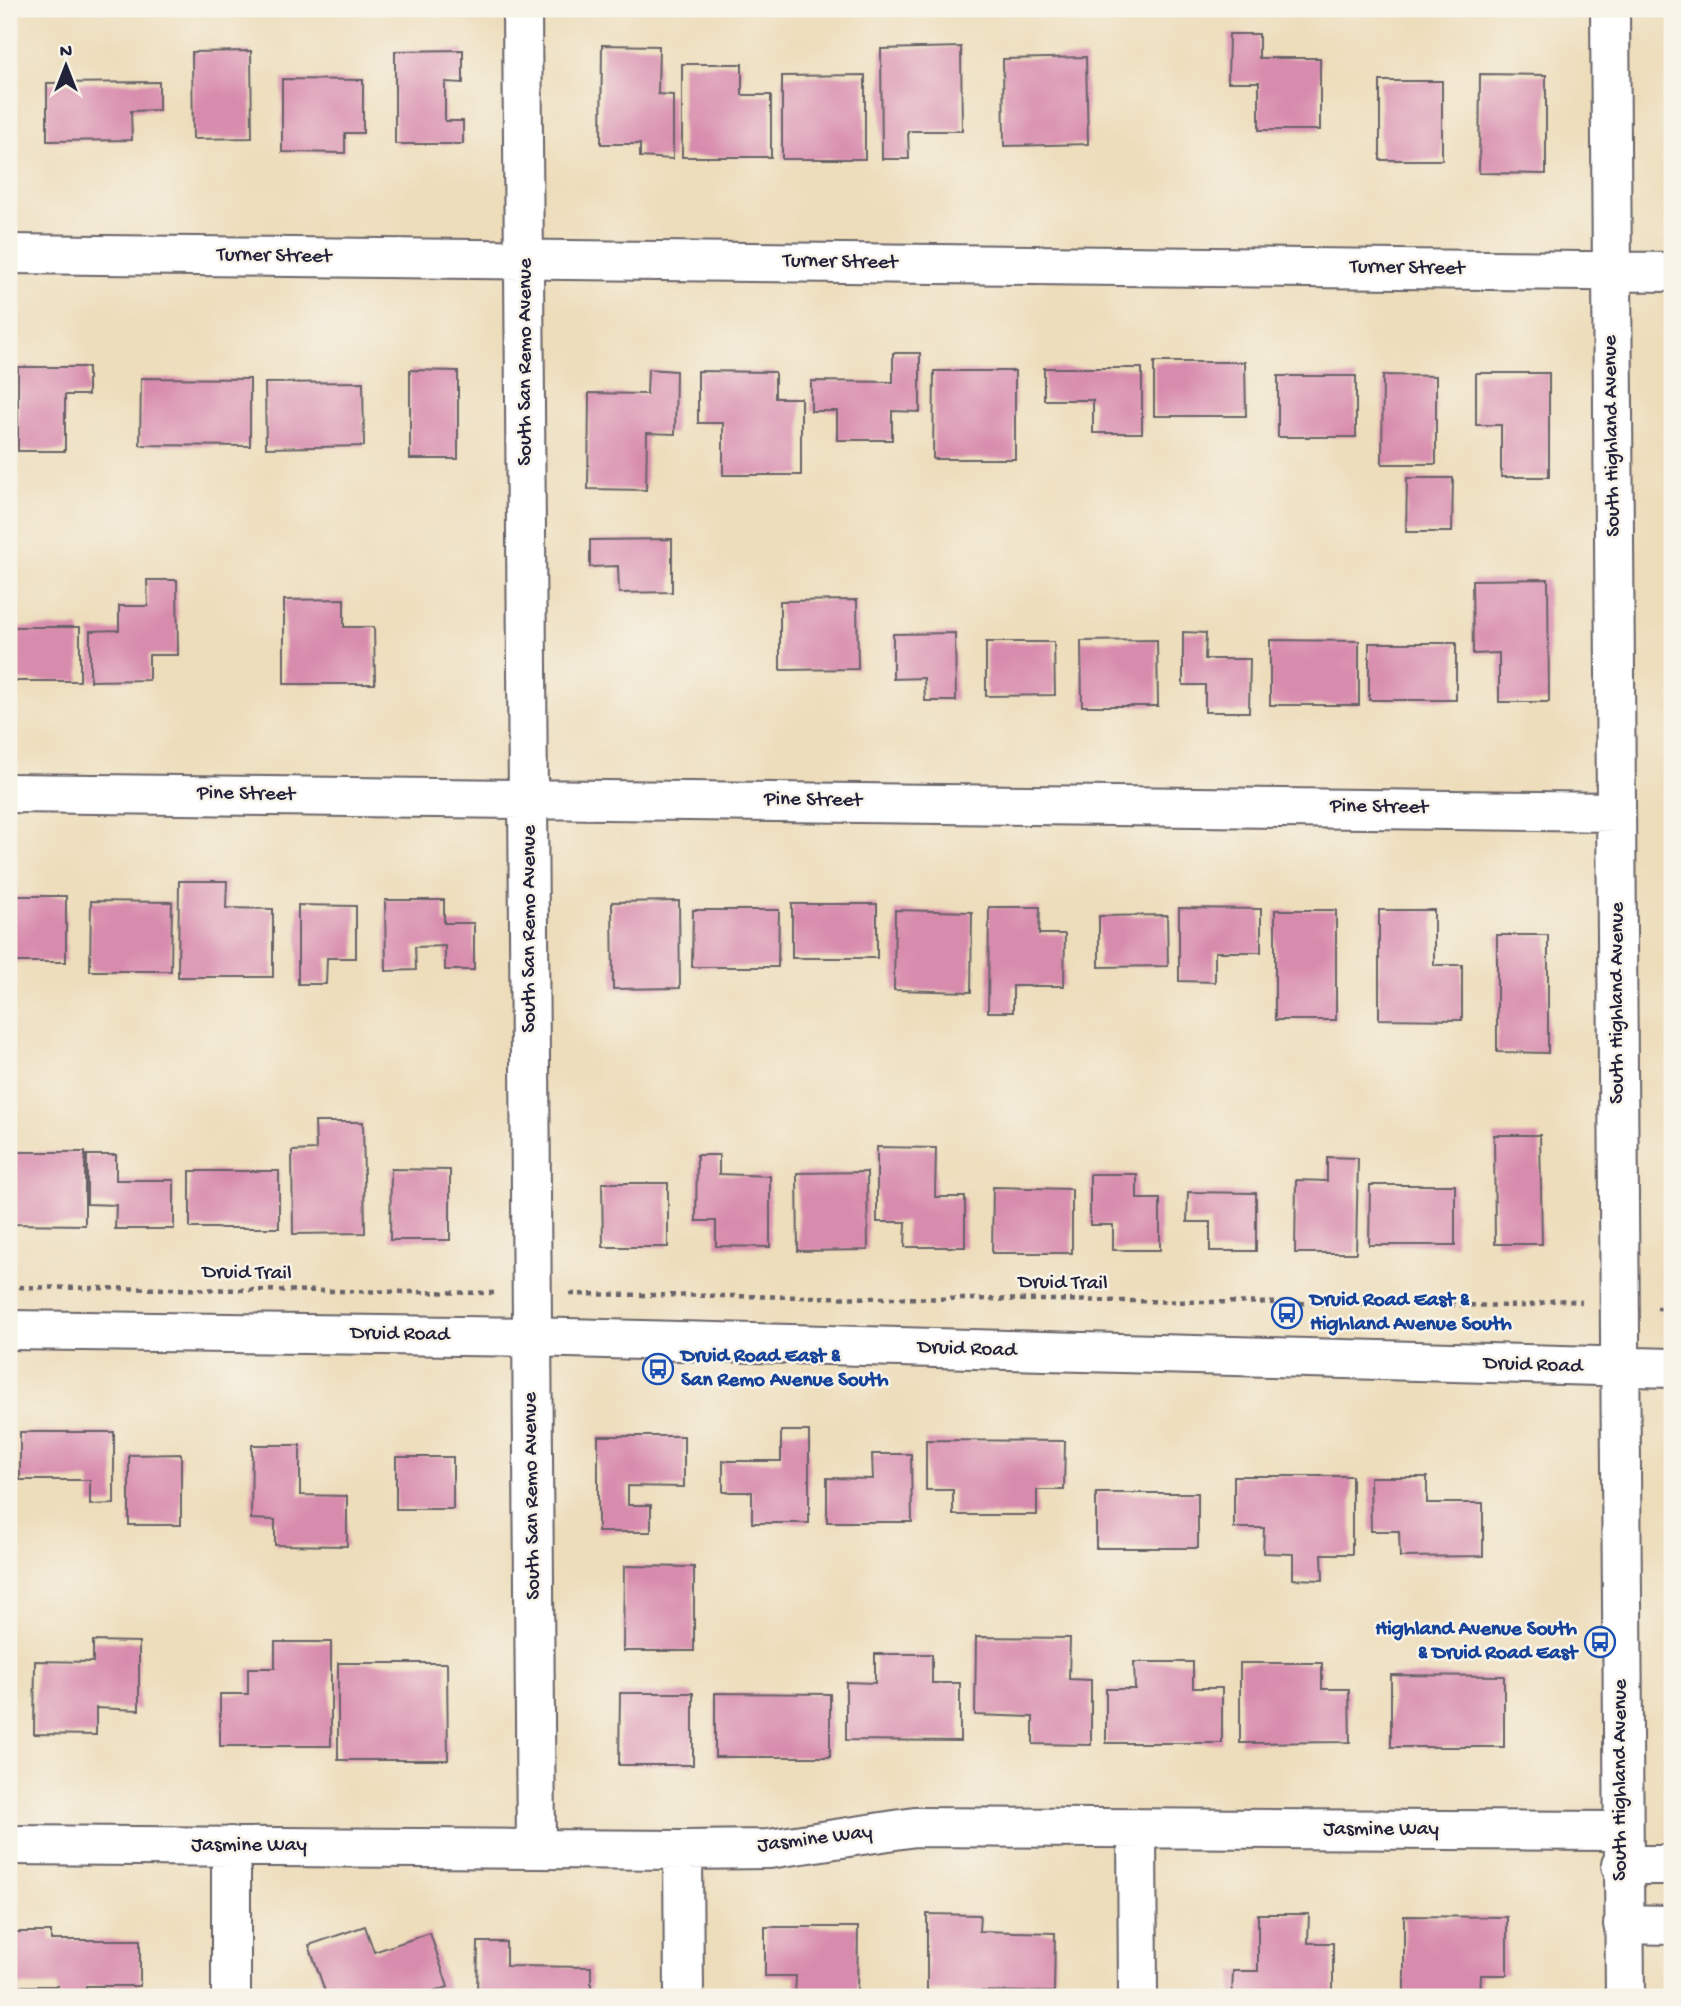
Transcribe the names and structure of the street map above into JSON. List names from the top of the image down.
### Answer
{
  "streets": {
    "street": [
      "Turner Street",
      "South San Remo Avenue",
      "South Highland Avenue",
      "Pine Street",
      "Druid Road",
      "Jasmine Way"
    ],
    "path": ["Druid Trail"]
  },
  "crossings": [
    ["Turner Street", "South San Remo Avenue"],
    ["Turner Street", "South Highland Avenue"],
    ["South San Remo Avenue", "Pine Street"],
    ["South San Remo Avenue", "Druid Road"],
    ["South San Remo Avenue", "Jasmine Way"],
    ["South Highland Avenue", "Pine Street"],
    ["South Highland Avenue", "Druid Road"],
    ["South Highland Avenue", "Jasmine Way"]
  ],
  "places": {
    "bus stop": ["Druid Road East & Highland Avenue South", "Druid Road East & San Remo Avenue South", "Highland Avenue South & Druid Road East"]
  },
  "north": "top"
}
